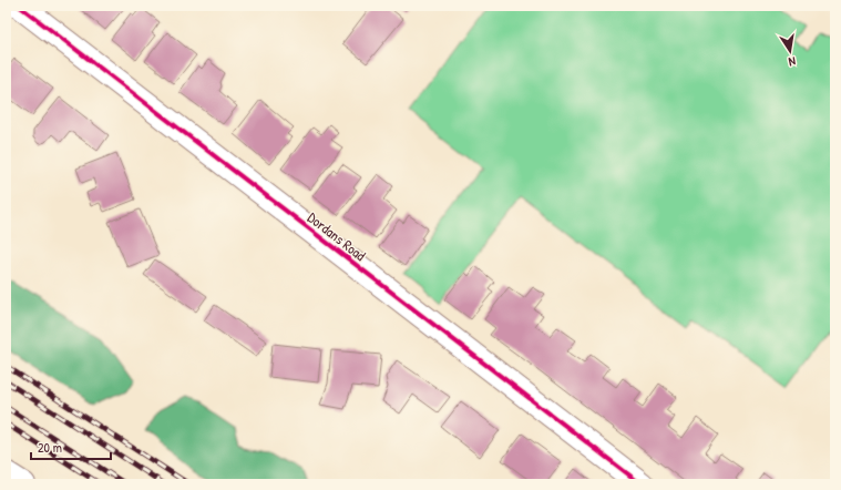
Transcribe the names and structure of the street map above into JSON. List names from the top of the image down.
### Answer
{
  "streets": {
    "street": ["Dordans Road"]
  },
  "scale_bar": "20 m",
  "north": "bottom"
}
